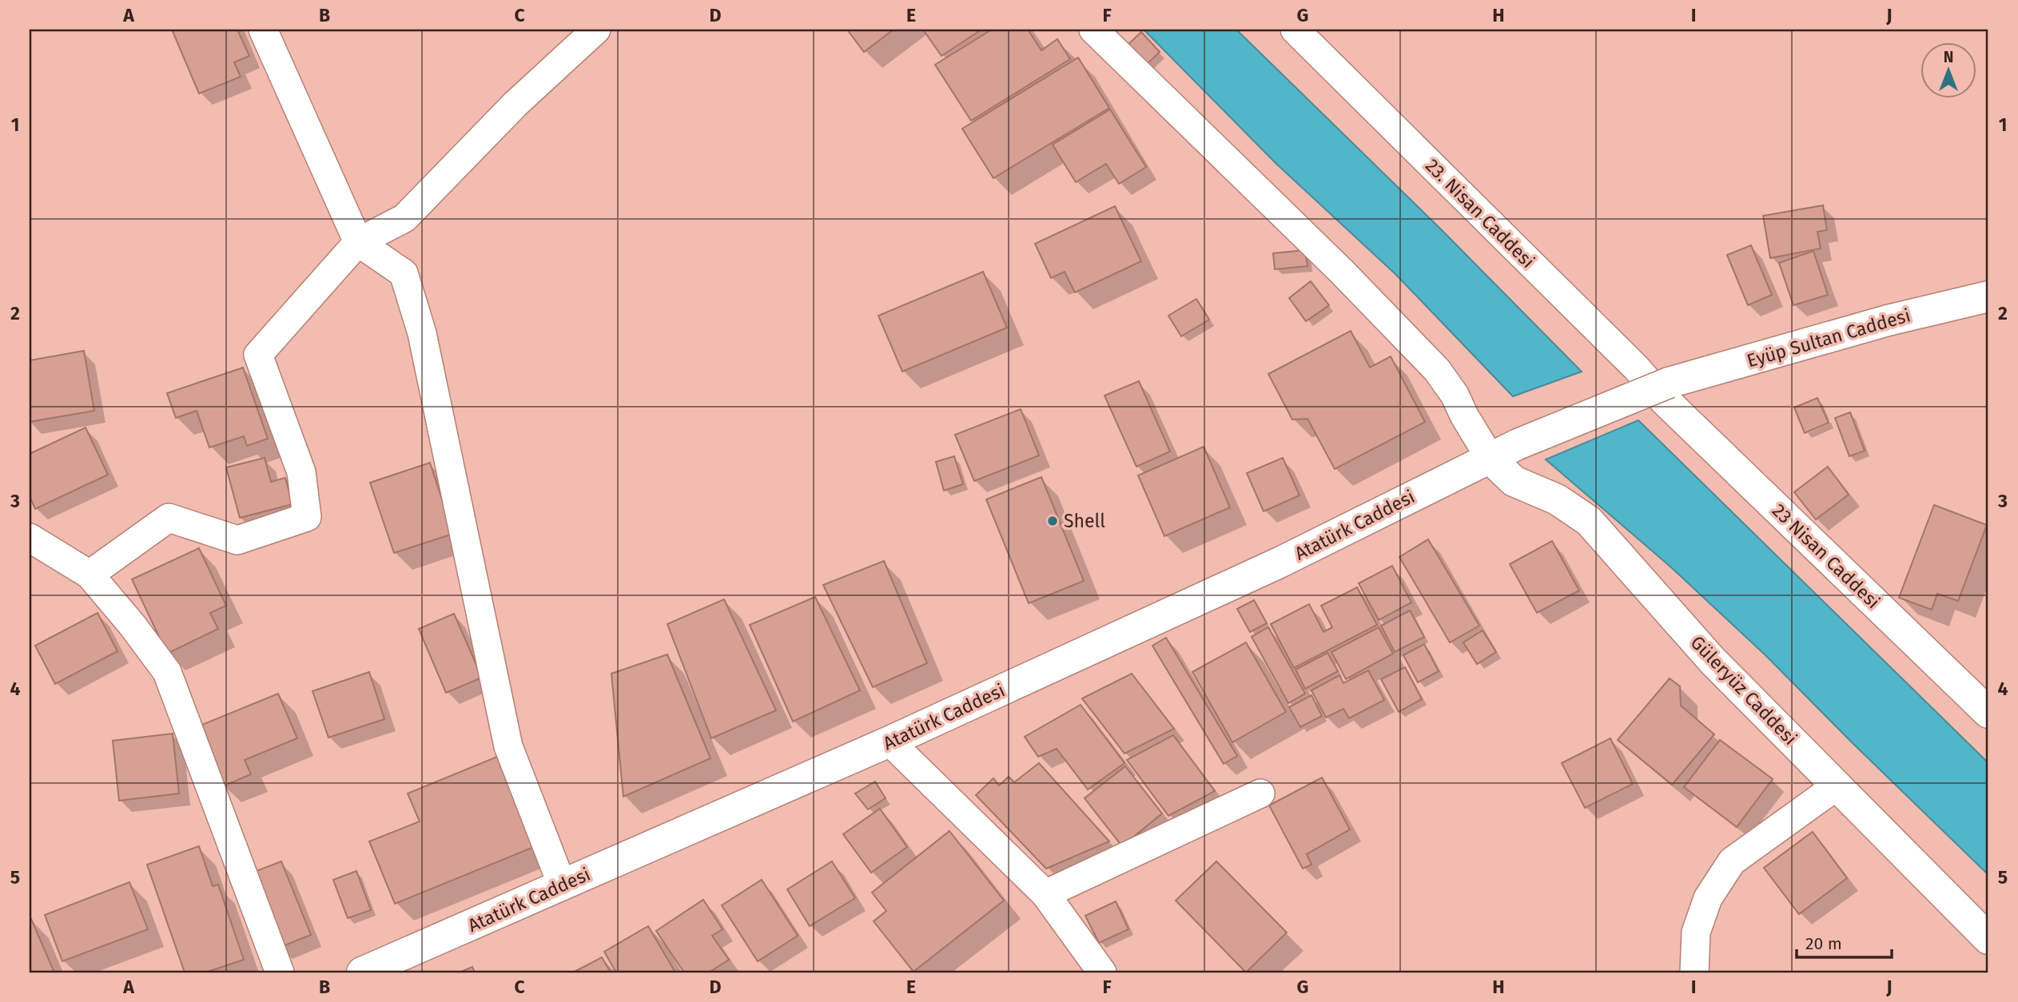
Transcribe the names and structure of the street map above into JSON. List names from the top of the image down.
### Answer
{
  "streets": {
    "main road": [
      "Eyüp Sultan Caddesi",
      "Atatürk Caddesi",
      "23 Nisan Caddesi",
      "Güleryüz Caddesi"
    ],
    "street": ["23. Nisan Caddesi"]
  },
  "crossings": [
    ["23. Nisan Caddesi", "Eyüp Sultan Caddesi"],
    ["23. Nisan Caddesi", "23 Nisan Caddesi"],
    ["Eyüp Sultan Caddesi", "Atatürk Caddesi"],
    ["Eyüp Sultan Caddesi", "23 Nisan Caddesi"],
    ["Atatürk Caddesi", "Güleryüz Caddesi"]
  ],
  "places": ["Shell"],
  "scale_bar": "20 m",
  "north": "top",
  "grid": {
    "columns": [
      "A",
      "B",
      "C",
      "D",
      "E",
      "F",
      "G",
      "H",
      "I",
      "J"
    ],
    "rows": [
      "1",
      "2",
      "3",
      "4",
      "5"
    ]
  }
}
